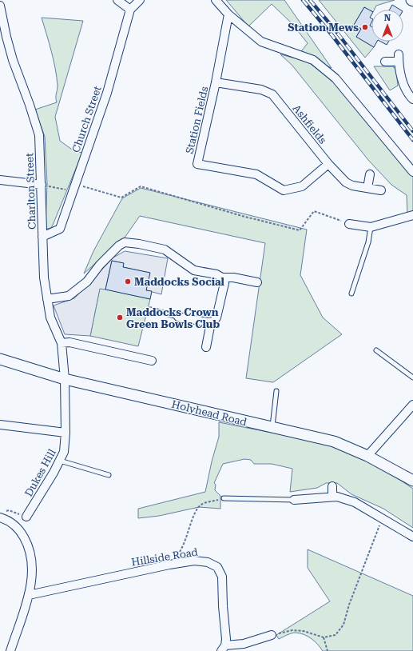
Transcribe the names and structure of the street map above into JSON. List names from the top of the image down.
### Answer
{
  "streets": {
    "street": [
      "Church Street",
      "Station Fields",
      "Ashfields",
      "Charlton Street",
      "Holyhead Road",
      "Dukes Hill",
      "Hillside Road"
    ]
  },
  "crossings": [
    ["Church Street", "Charlton Street"],
    ["Station Fields", "Ashfields"],
    ["Charlton Street", "Holyhead Road"],
    ["Charlton Street", "Dukes Hill"],
    ["Holyhead Road", "Dukes Hill"]
  ],
  "places": ["Station Mews", "Maddocks Social", "Maddocks Crown Green Bowls Club"],
  "north": "top"
}
